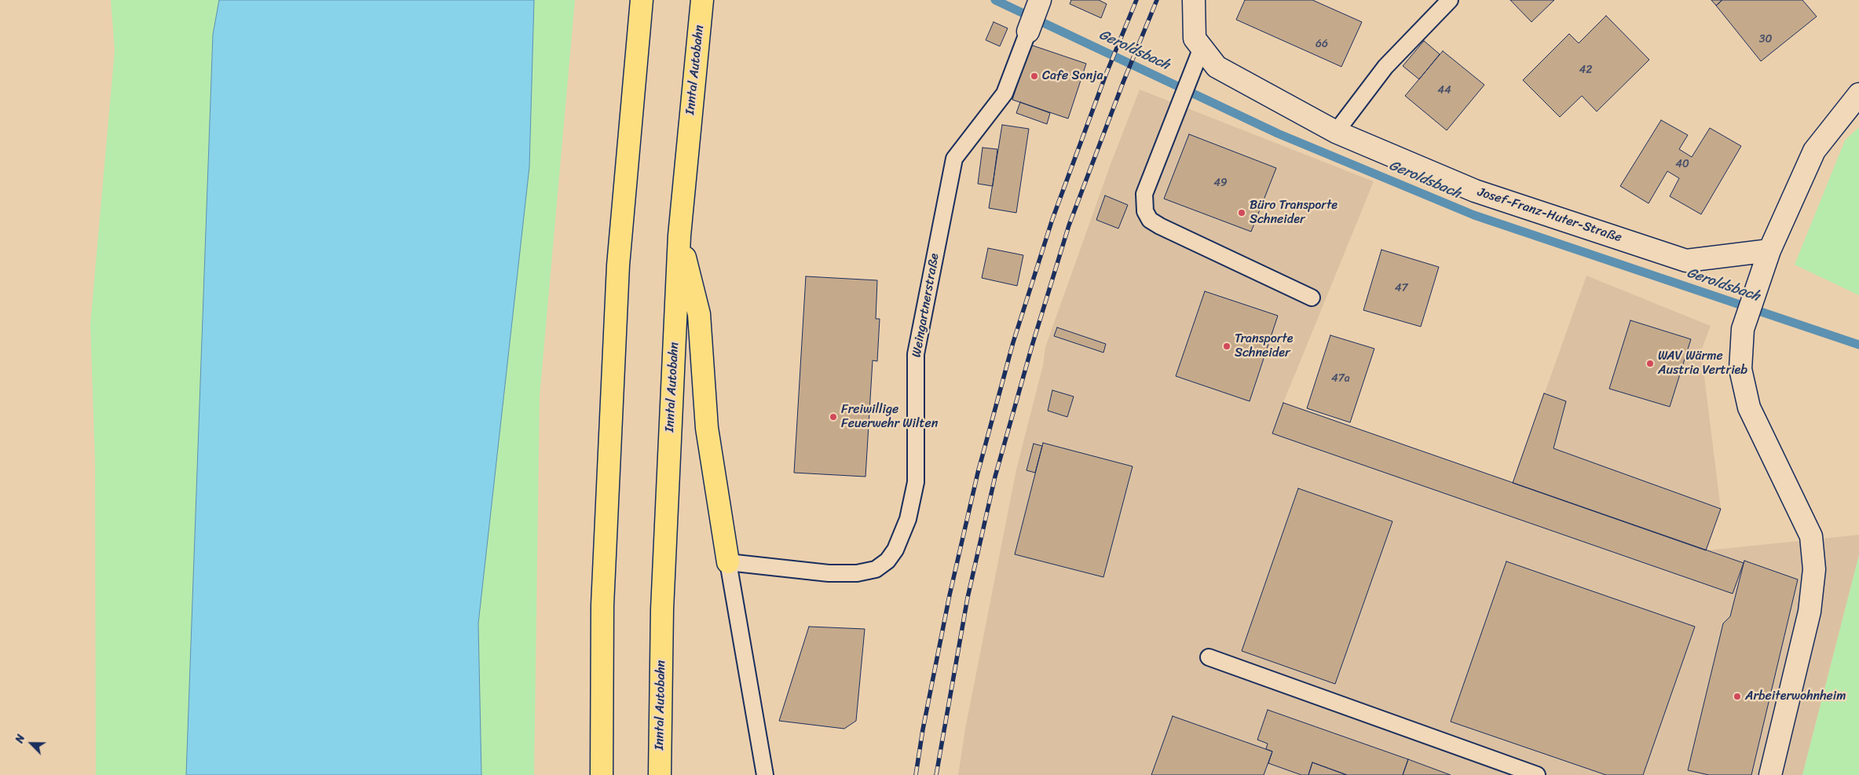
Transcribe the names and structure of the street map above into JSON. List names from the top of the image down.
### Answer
{
  "streets": {
    "highway": ["Inntal Autobahn"],
    "street": ["Josef-Franz-Huter-Straße", "Weingartnerstraße"]
  },
  "water": ["Geroldsbach"],
  "places": [
    "Cafe Sonja",
    "Büro Transporte Schneider",
    "Transporte Schneider",
    "WAV Wärme Austria Vertrieb",
    "Freiwillige Feuerwehr Wilten",
    "Arbeiterwohnheim"
  ],
  "house_numbers": [
    "30",
    "66",
    "42",
    "44",
    "40",
    "49",
    "47",
    "47a"
  ],
  "north": "top left"
}
